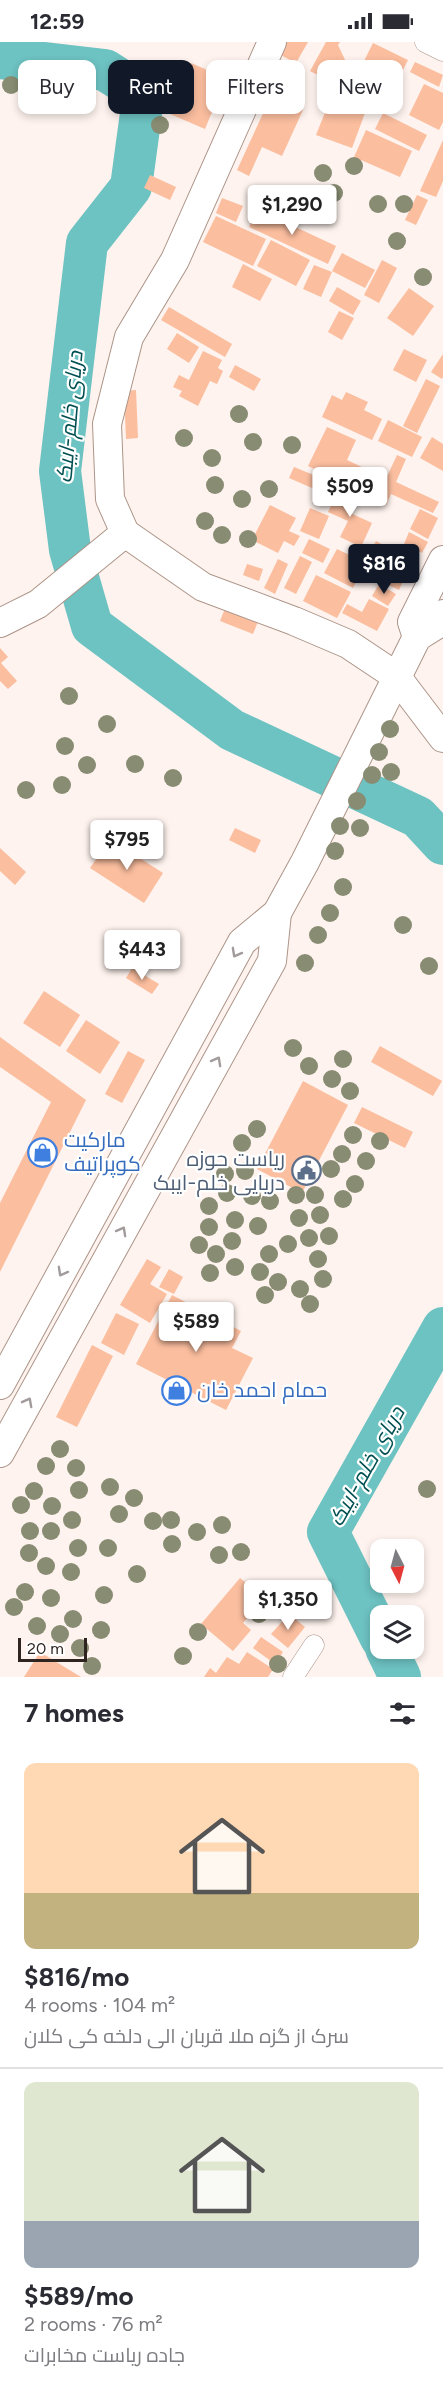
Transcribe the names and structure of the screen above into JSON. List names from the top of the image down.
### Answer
{
  "water": ["دریای خلم-ایبک"],
  "places": {
    "shop": ["مارکیت کوپراتیف", "حمام احمد خان"],
    "public building": ["ریاست حوزه دریایی خلم-ایبک"]
  },
  "scale_bar": "20 m",
  "north": "bottom",
  "page": {
    "status": "12:59",
    "chip": [
      "Buy",
      "Rent",
      "Filters",
      "New"
    ],
    "price": [
      "$1,290",
      "$509",
      "$816",
      "$795",
      "$443",
      "$589",
      "$1,350"
    ],
    "scale": "20 m",
    "heading": "7 homes",
    "list": [
      {
        "name": "$816/mo",
        "note": "4 rooms · 104 m² · سرک از گزه ملا قربان الی دلخه کی کلان"
      },
      {
        "name": "$589/mo",
        "note": "2 rooms · 76 m² · جاده ریاست مخابرات"
      }
    ]
  }
}
